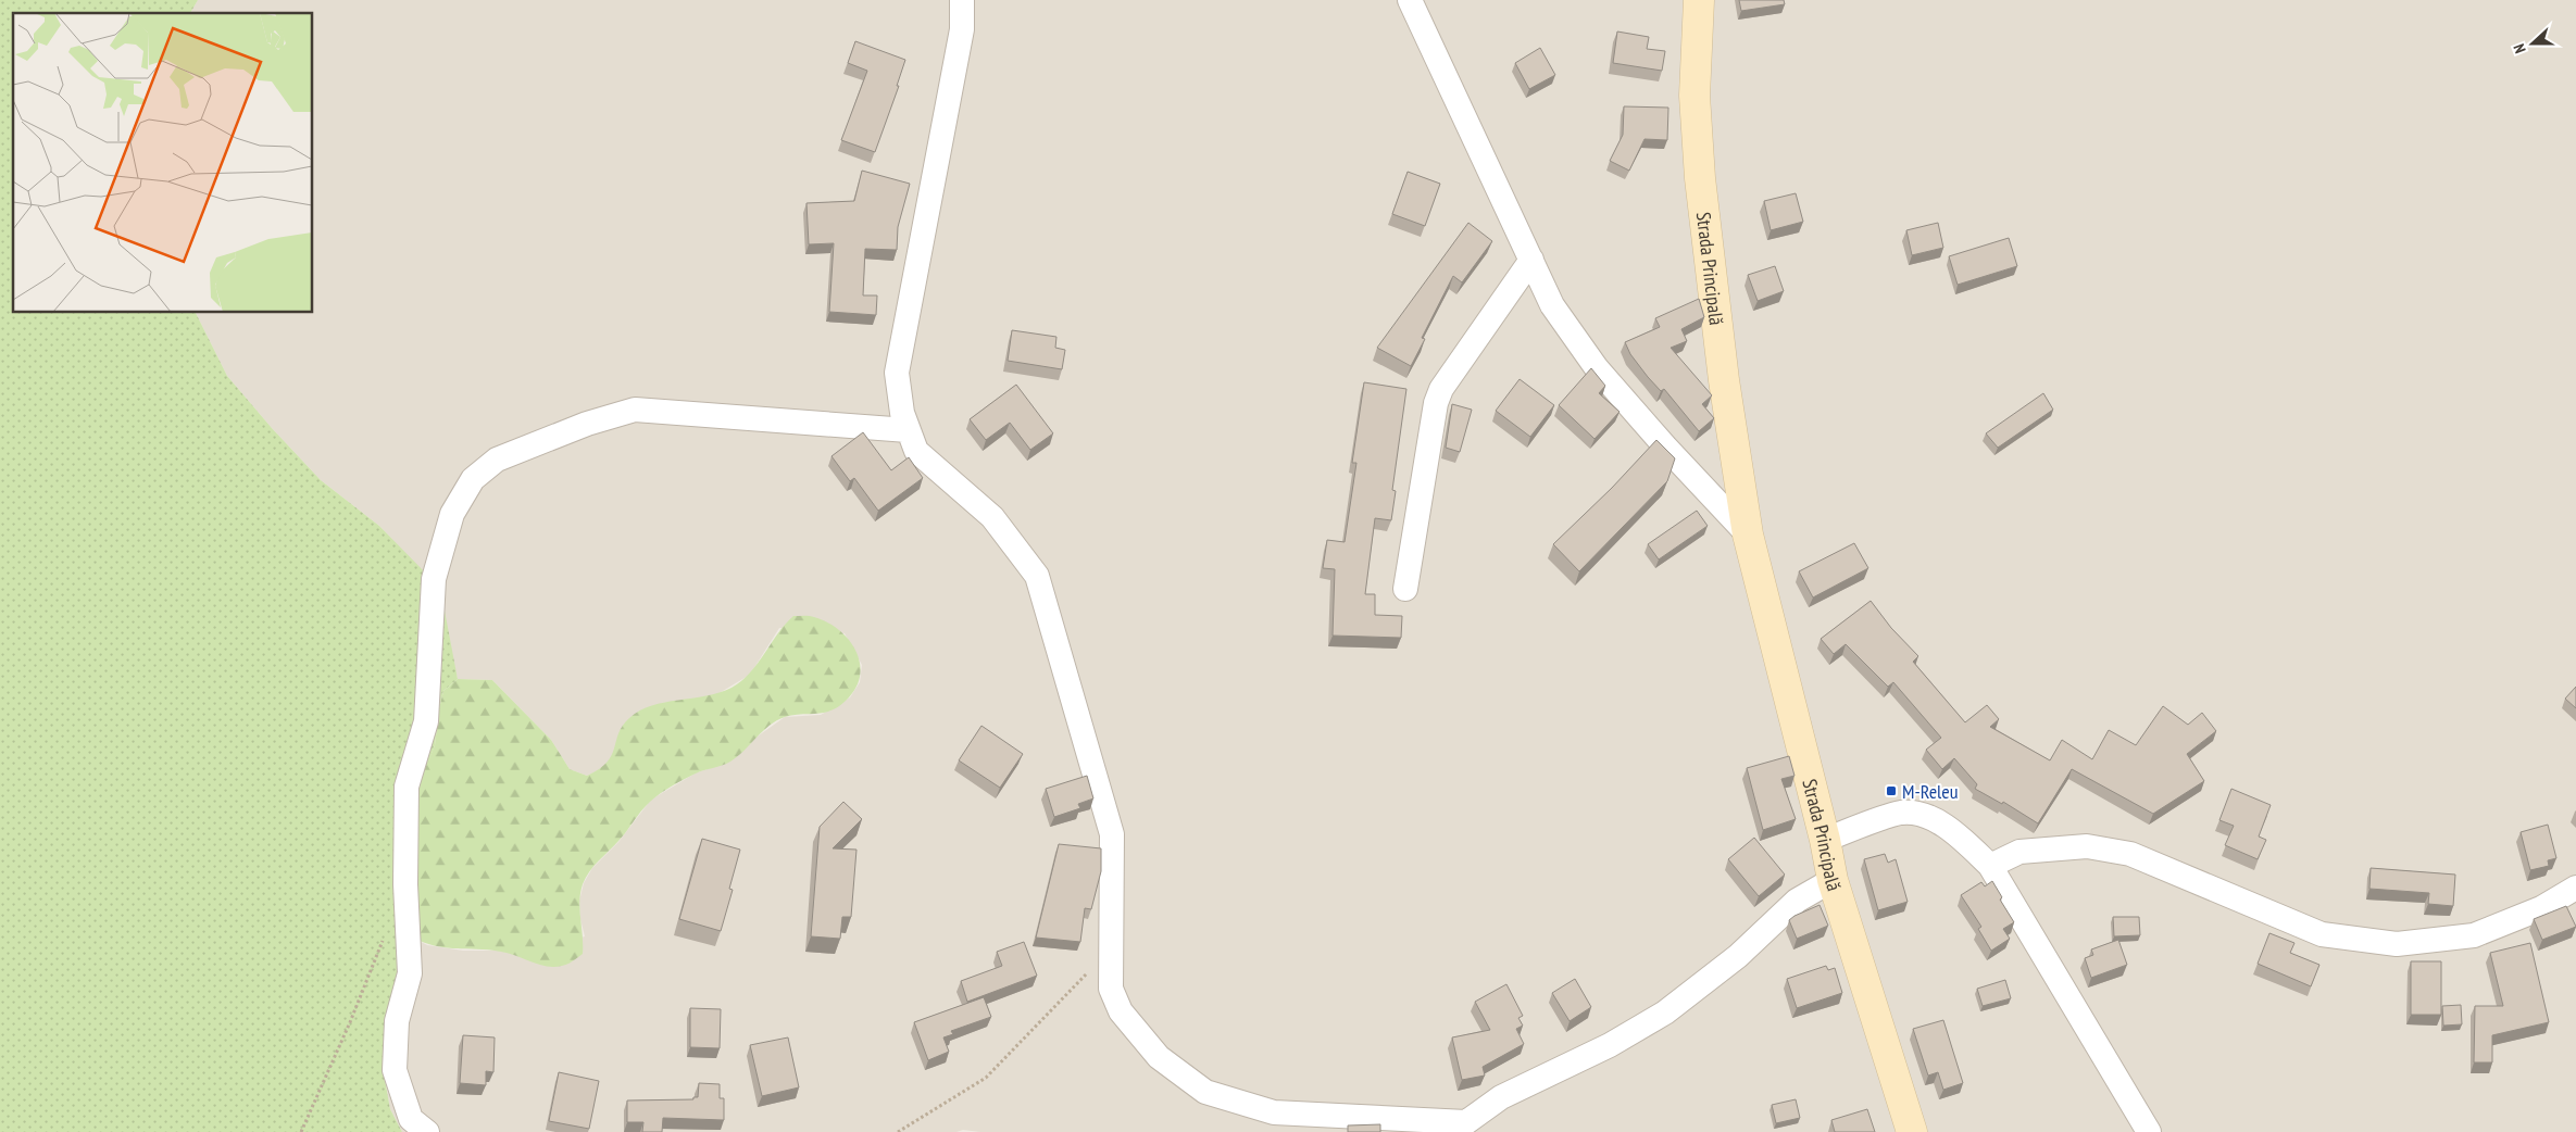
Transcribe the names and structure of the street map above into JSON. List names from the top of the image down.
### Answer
{
  "streets": {
    "street": ["Strada Principală"]
  },
  "places": {
    "transit": ["M-Releu"]
  },
  "north": "left"
}
